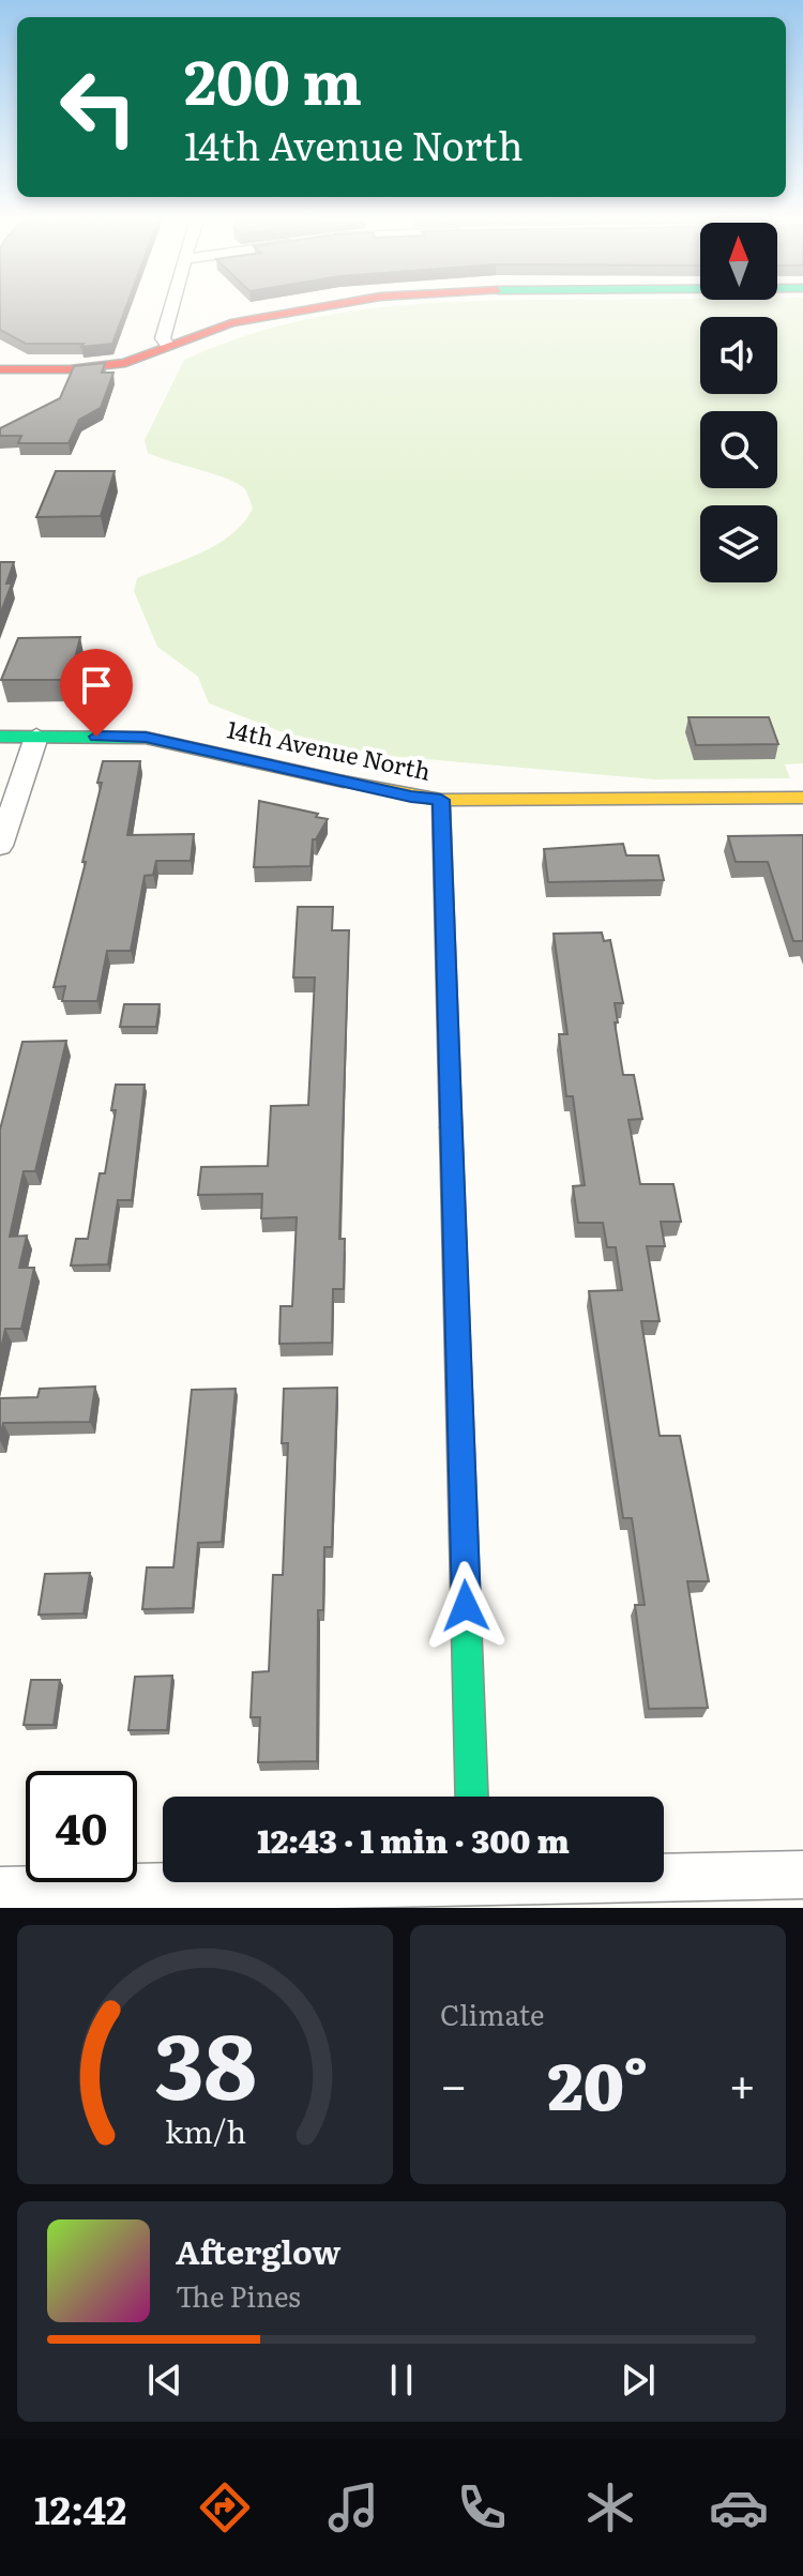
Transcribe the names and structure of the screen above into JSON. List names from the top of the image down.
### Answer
{
  "streets": {
    "street": ["14th Avenue North"]
  },
  "north": "top",
  "page": {
    "turn": ["200 m", "14th Avenue North"],
    "limit": "40",
    "trip": "12:43 · 1 min · 300 m",
    "tile": "Climate",
    "heat": ["−", "20°", "+"],
    "song": ["Afterglow", "The Pines"],
    "tabs": "12:42",
    "gauge": ["38", "km/h"]
  }
}
